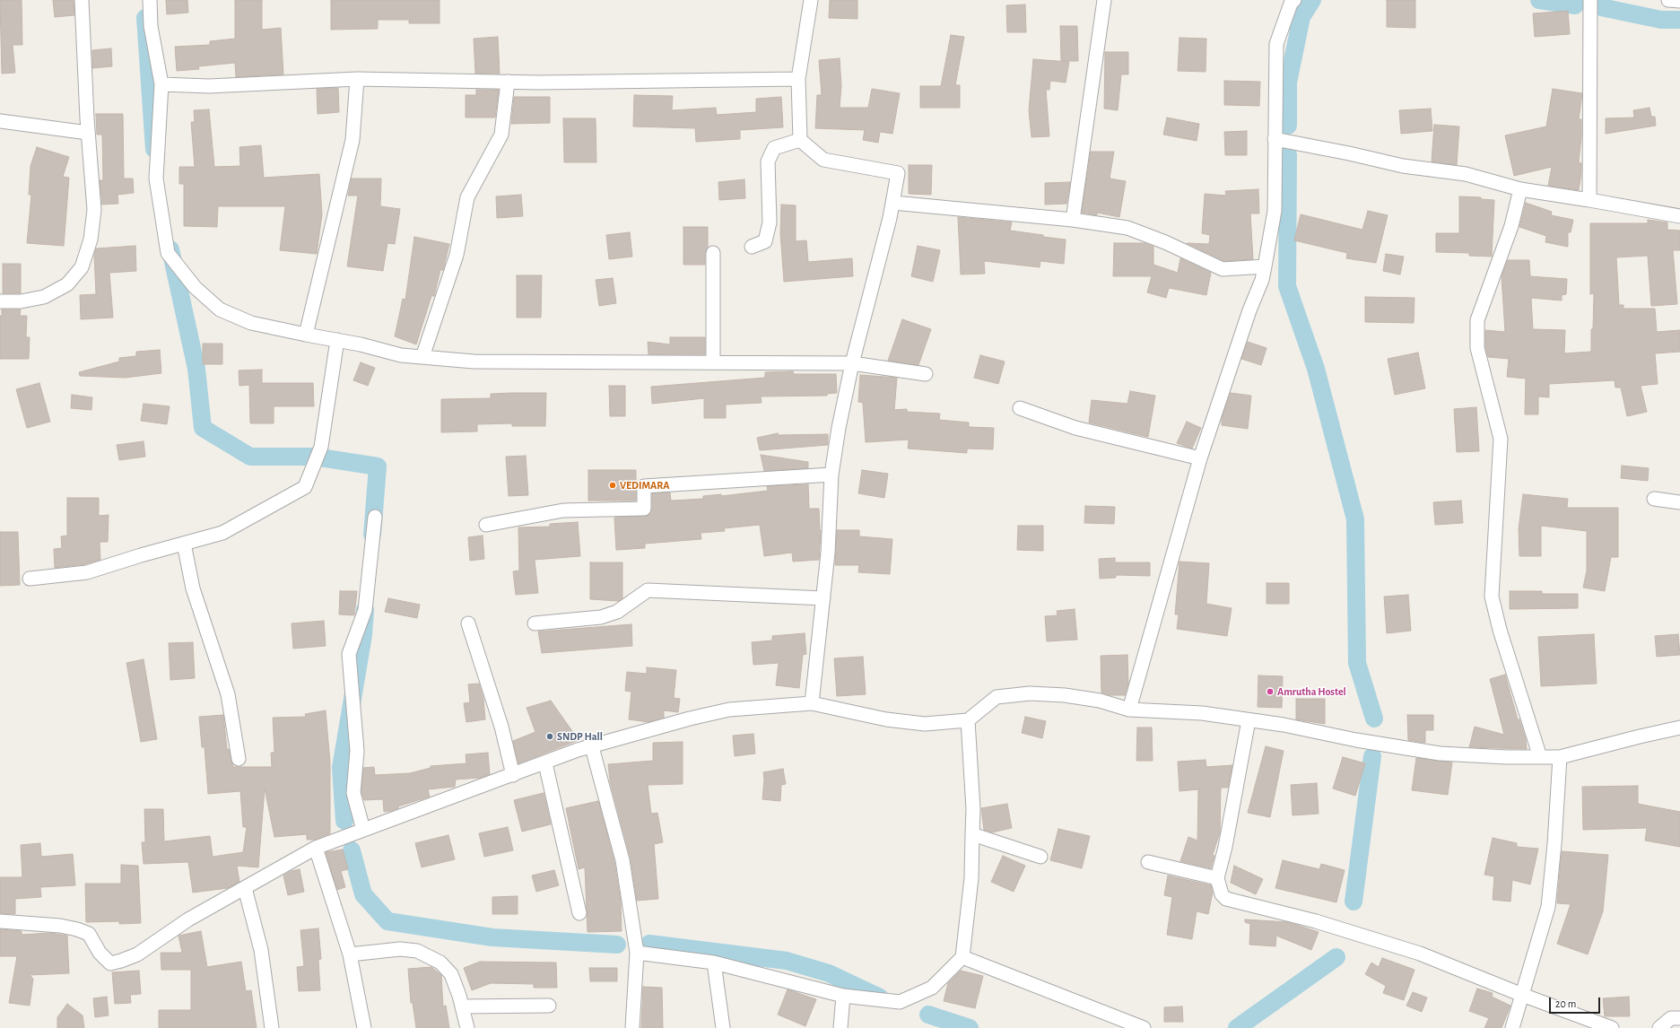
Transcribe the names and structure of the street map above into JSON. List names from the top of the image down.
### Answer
{
  "places": ["VEDIMARA", "Amrutha Hostel", "SNDP Hall"],
  "scale_bar": "20 m"
}
